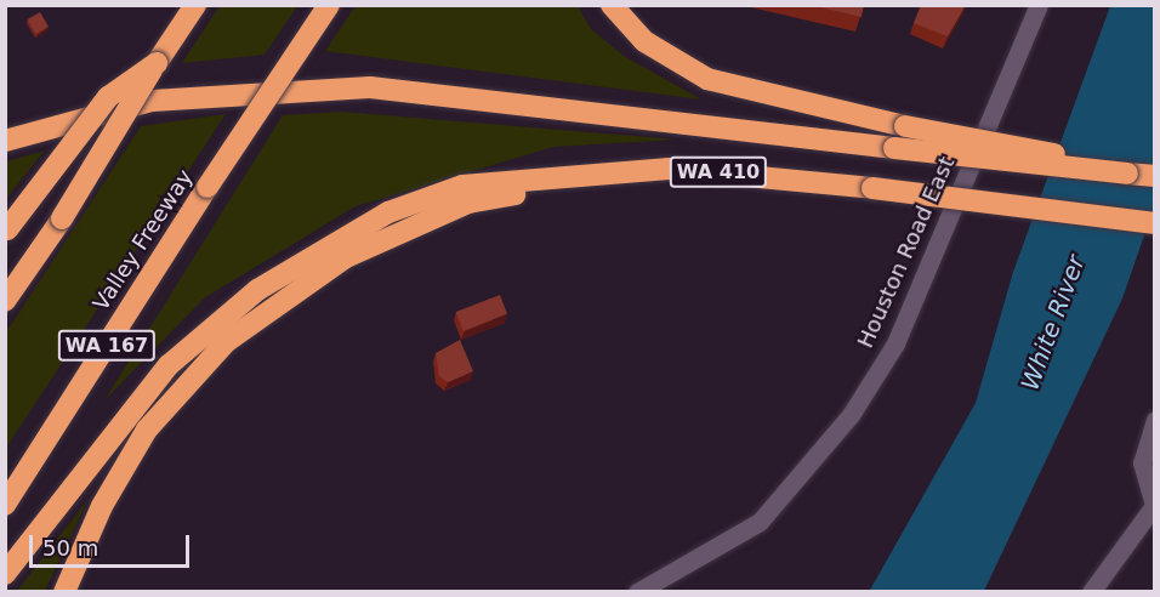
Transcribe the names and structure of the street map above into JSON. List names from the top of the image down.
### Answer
{
  "streets": {
    "highway": ["WA 410", "Valley Freeway", "WA 167"],
    "street": ["Houston Road East"]
  },
  "water": ["White River"],
  "scale_bar": "50 m"
}
